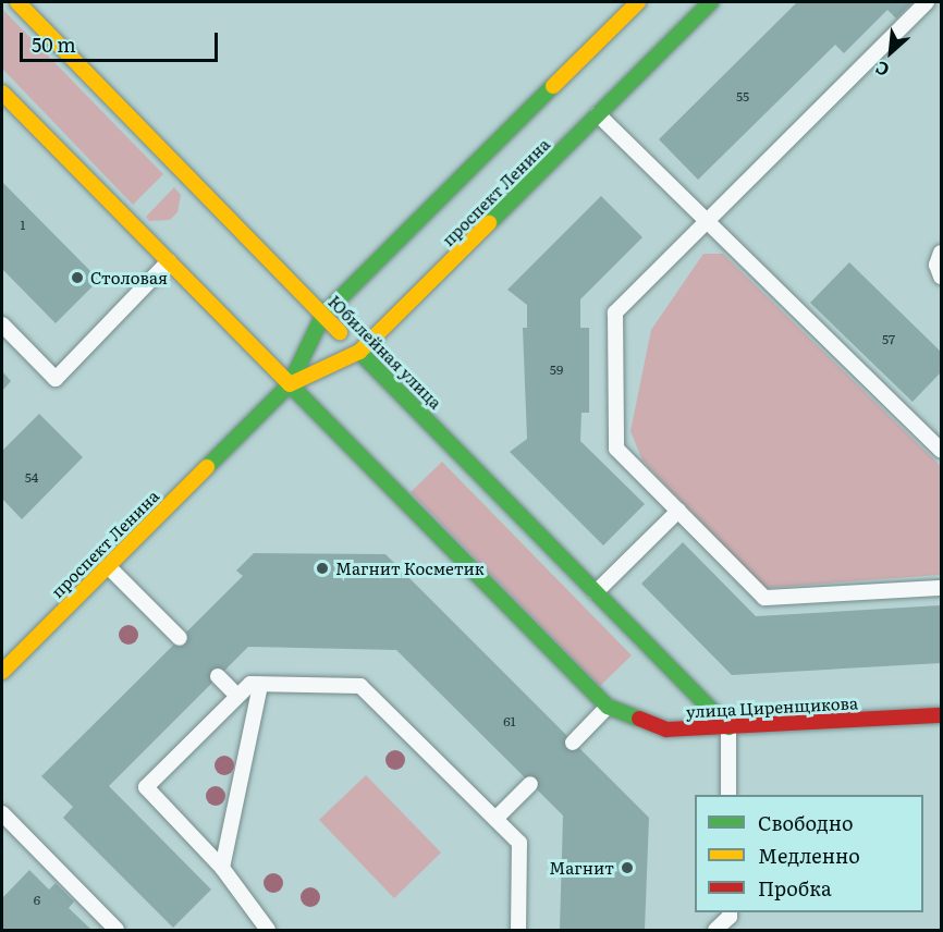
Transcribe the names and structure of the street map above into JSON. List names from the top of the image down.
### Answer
{
  "streets": {
    "main road": ["проспект Ленина", "Юбилейная улица", "улица Циренщикова"]
  },
  "crossings": [
    ["проспект Ленина", "Юбилейная улица"],
    ["Юбилейная улица", "улица Циренщикова"]
  ],
  "places": ["Столовая", "Магнит Косметик", "Магнит"],
  "house_numbers": [
    "55",
    "1",
    "57",
    "59",
    "54",
    "61",
    "6"
  ],
  "legend": ["Свободно", "Медленно", "Пробка"],
  "scale_bar": "50 m",
  "north": "bottom left"
}
